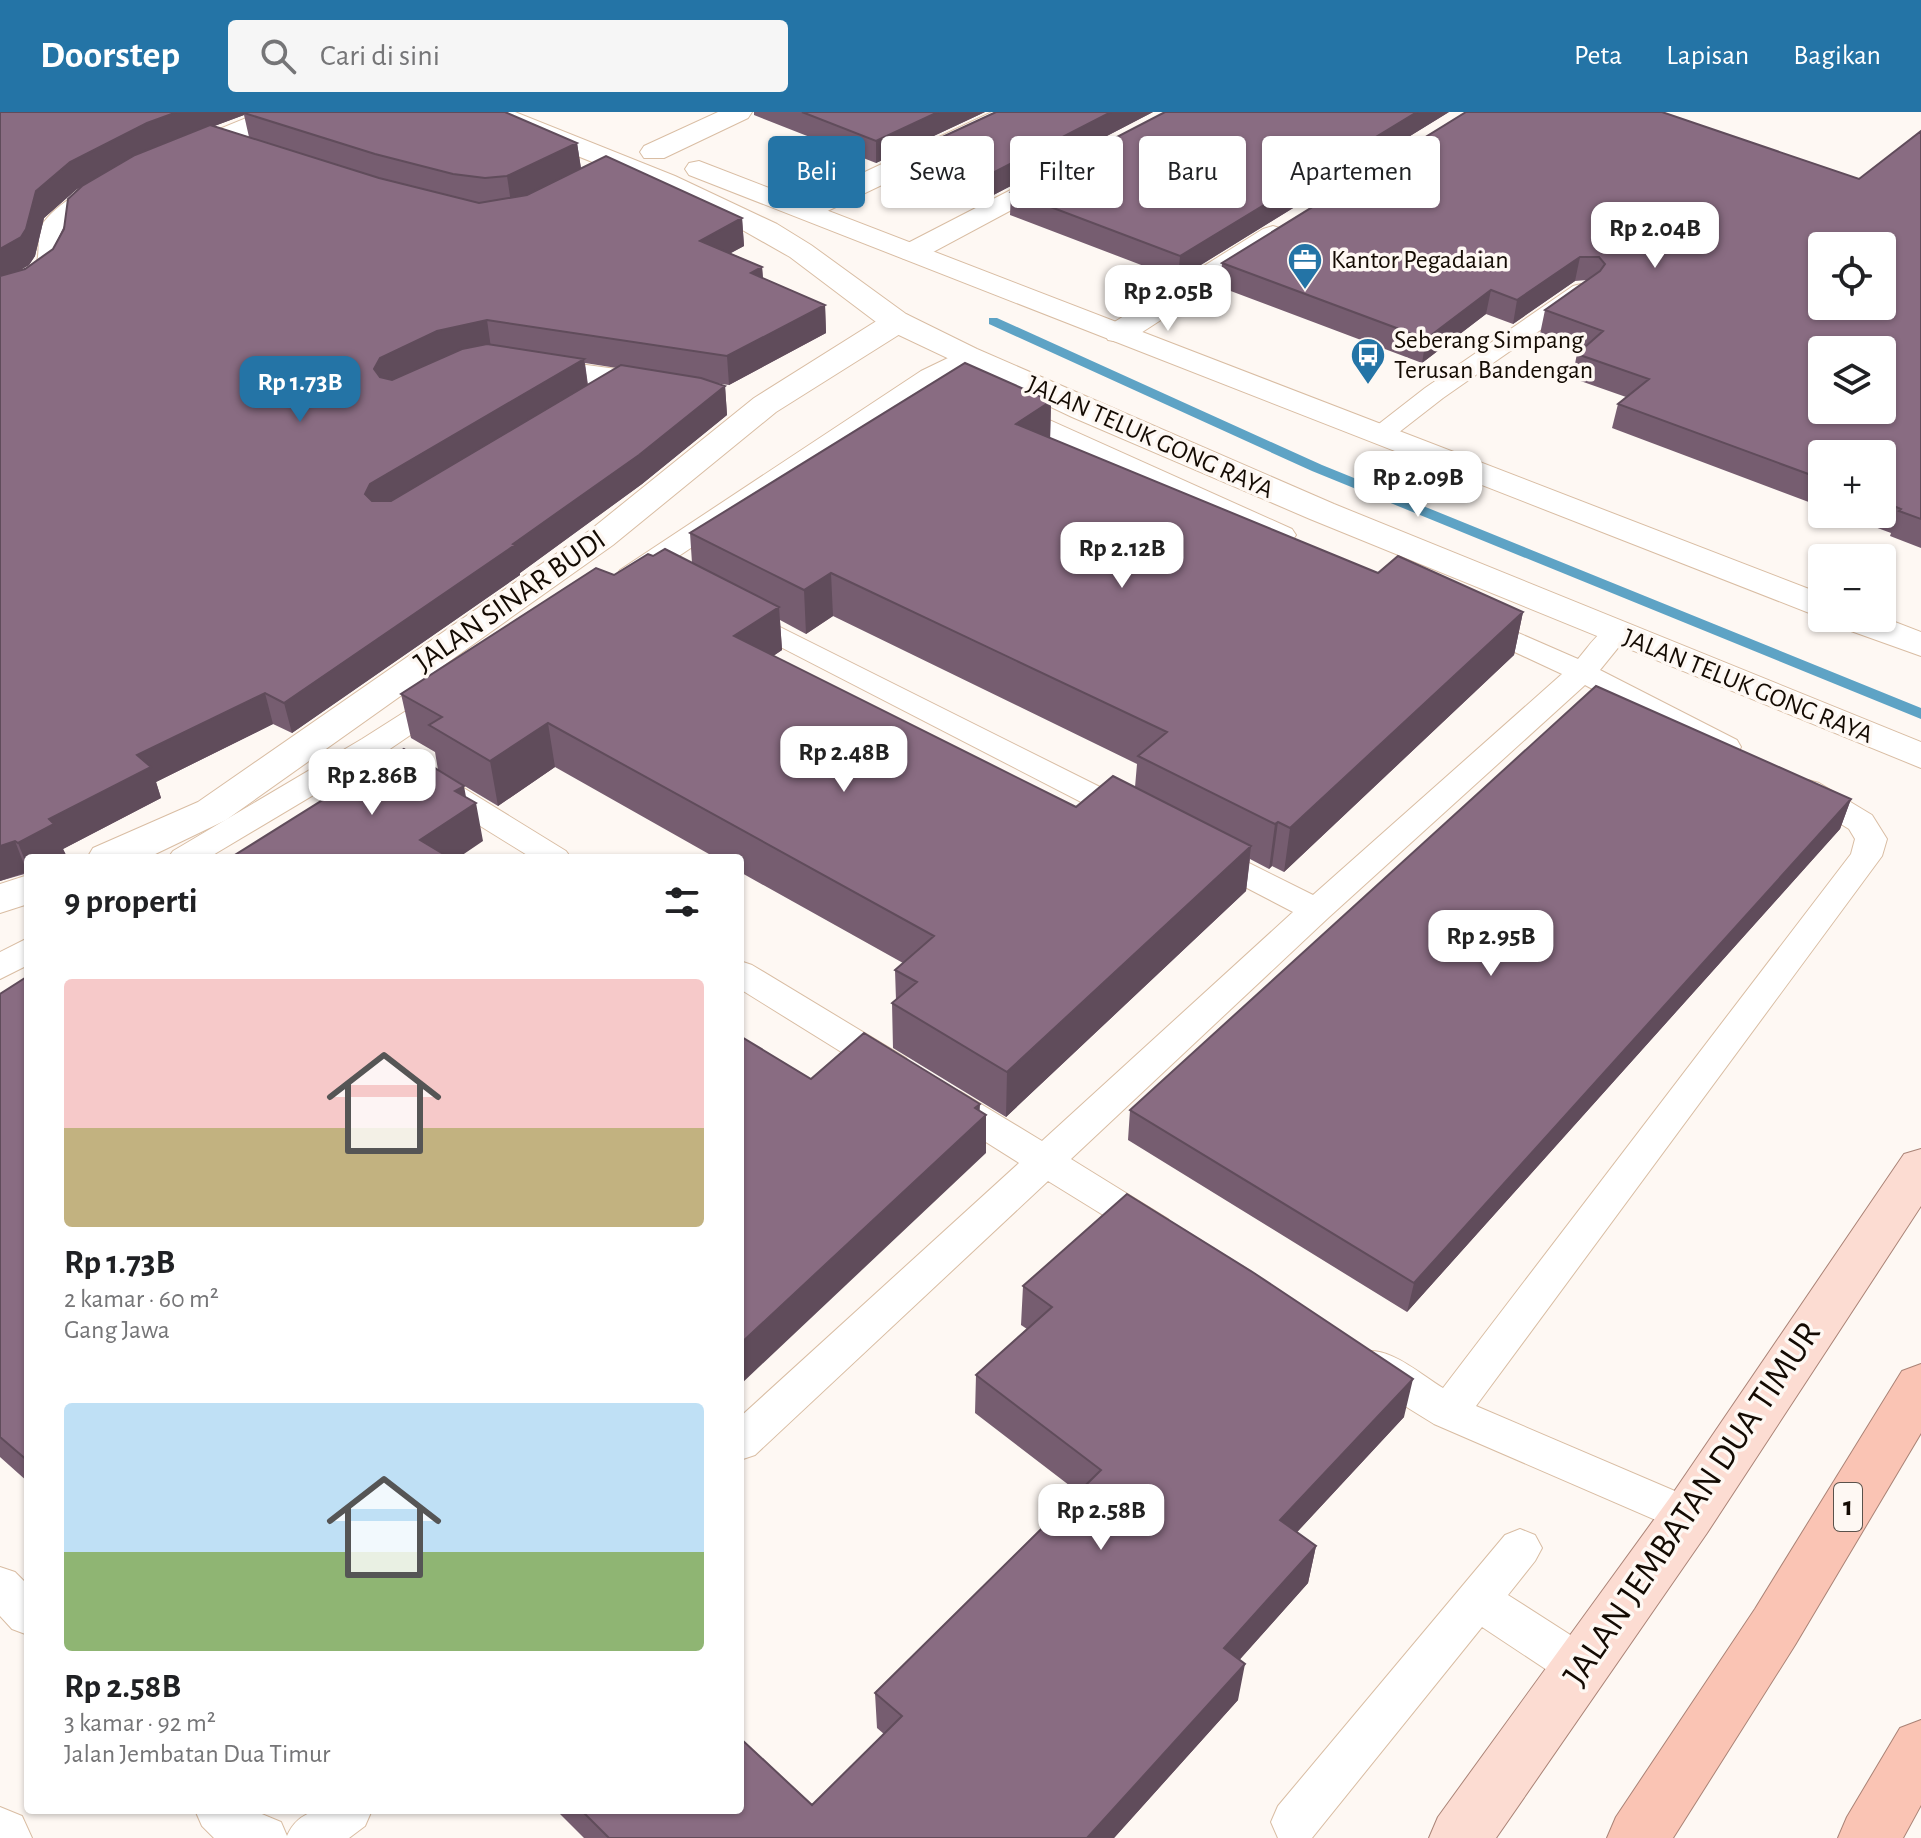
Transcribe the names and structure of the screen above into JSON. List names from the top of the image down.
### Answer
{
  "streets": {
    "highway": ["1"],
    "main road": ["JALAN TELUK GONG RAYA", "JALAN SINAR BUDI", "JALAN JEMBATAN DUA TIMUR"]
  },
  "crossings": [
    ["JALAN TELUK GONG RAYA", "JALAN SINAR BUDI"]
  ],
  "places": {
    "office": ["Kantor Pegadaian"],
    "bus stop": ["Seberang Simpang Terusan Bandengan"]
  },
  "page": {
    "header": "Doorstep",
    "search": "Cari di sini",
    "nav": ["Peta", "Lapisan", "Bagikan"],
    "chip": [
      "Beli",
      "Sewa",
      "Filter",
      "Baru",
      "Apartemen"
    ],
    "price": [
      "Rp 2.04B",
      "Rp 2.05B",
      "Rp 1.73B",
      "Rp 2.09B",
      "Rp 2.12B",
      "Rp 2.48B",
      "Rp 2.86B",
      "Rp 2.95B",
      "Rp 2.58B"
    ],
    "map_buttons": ["+", "−"],
    "heading": "9 properti",
    "list": [
      {
        "name": "Rp 1.73B",
        "note": "2 kamar · 60 m² · Gang Jawa"
      },
      {
        "name": "Rp 2.58B",
        "note": "3 kamar · 92 m² · Jalan Jembatan Dua Timur"
      }
    ]
  }
}
